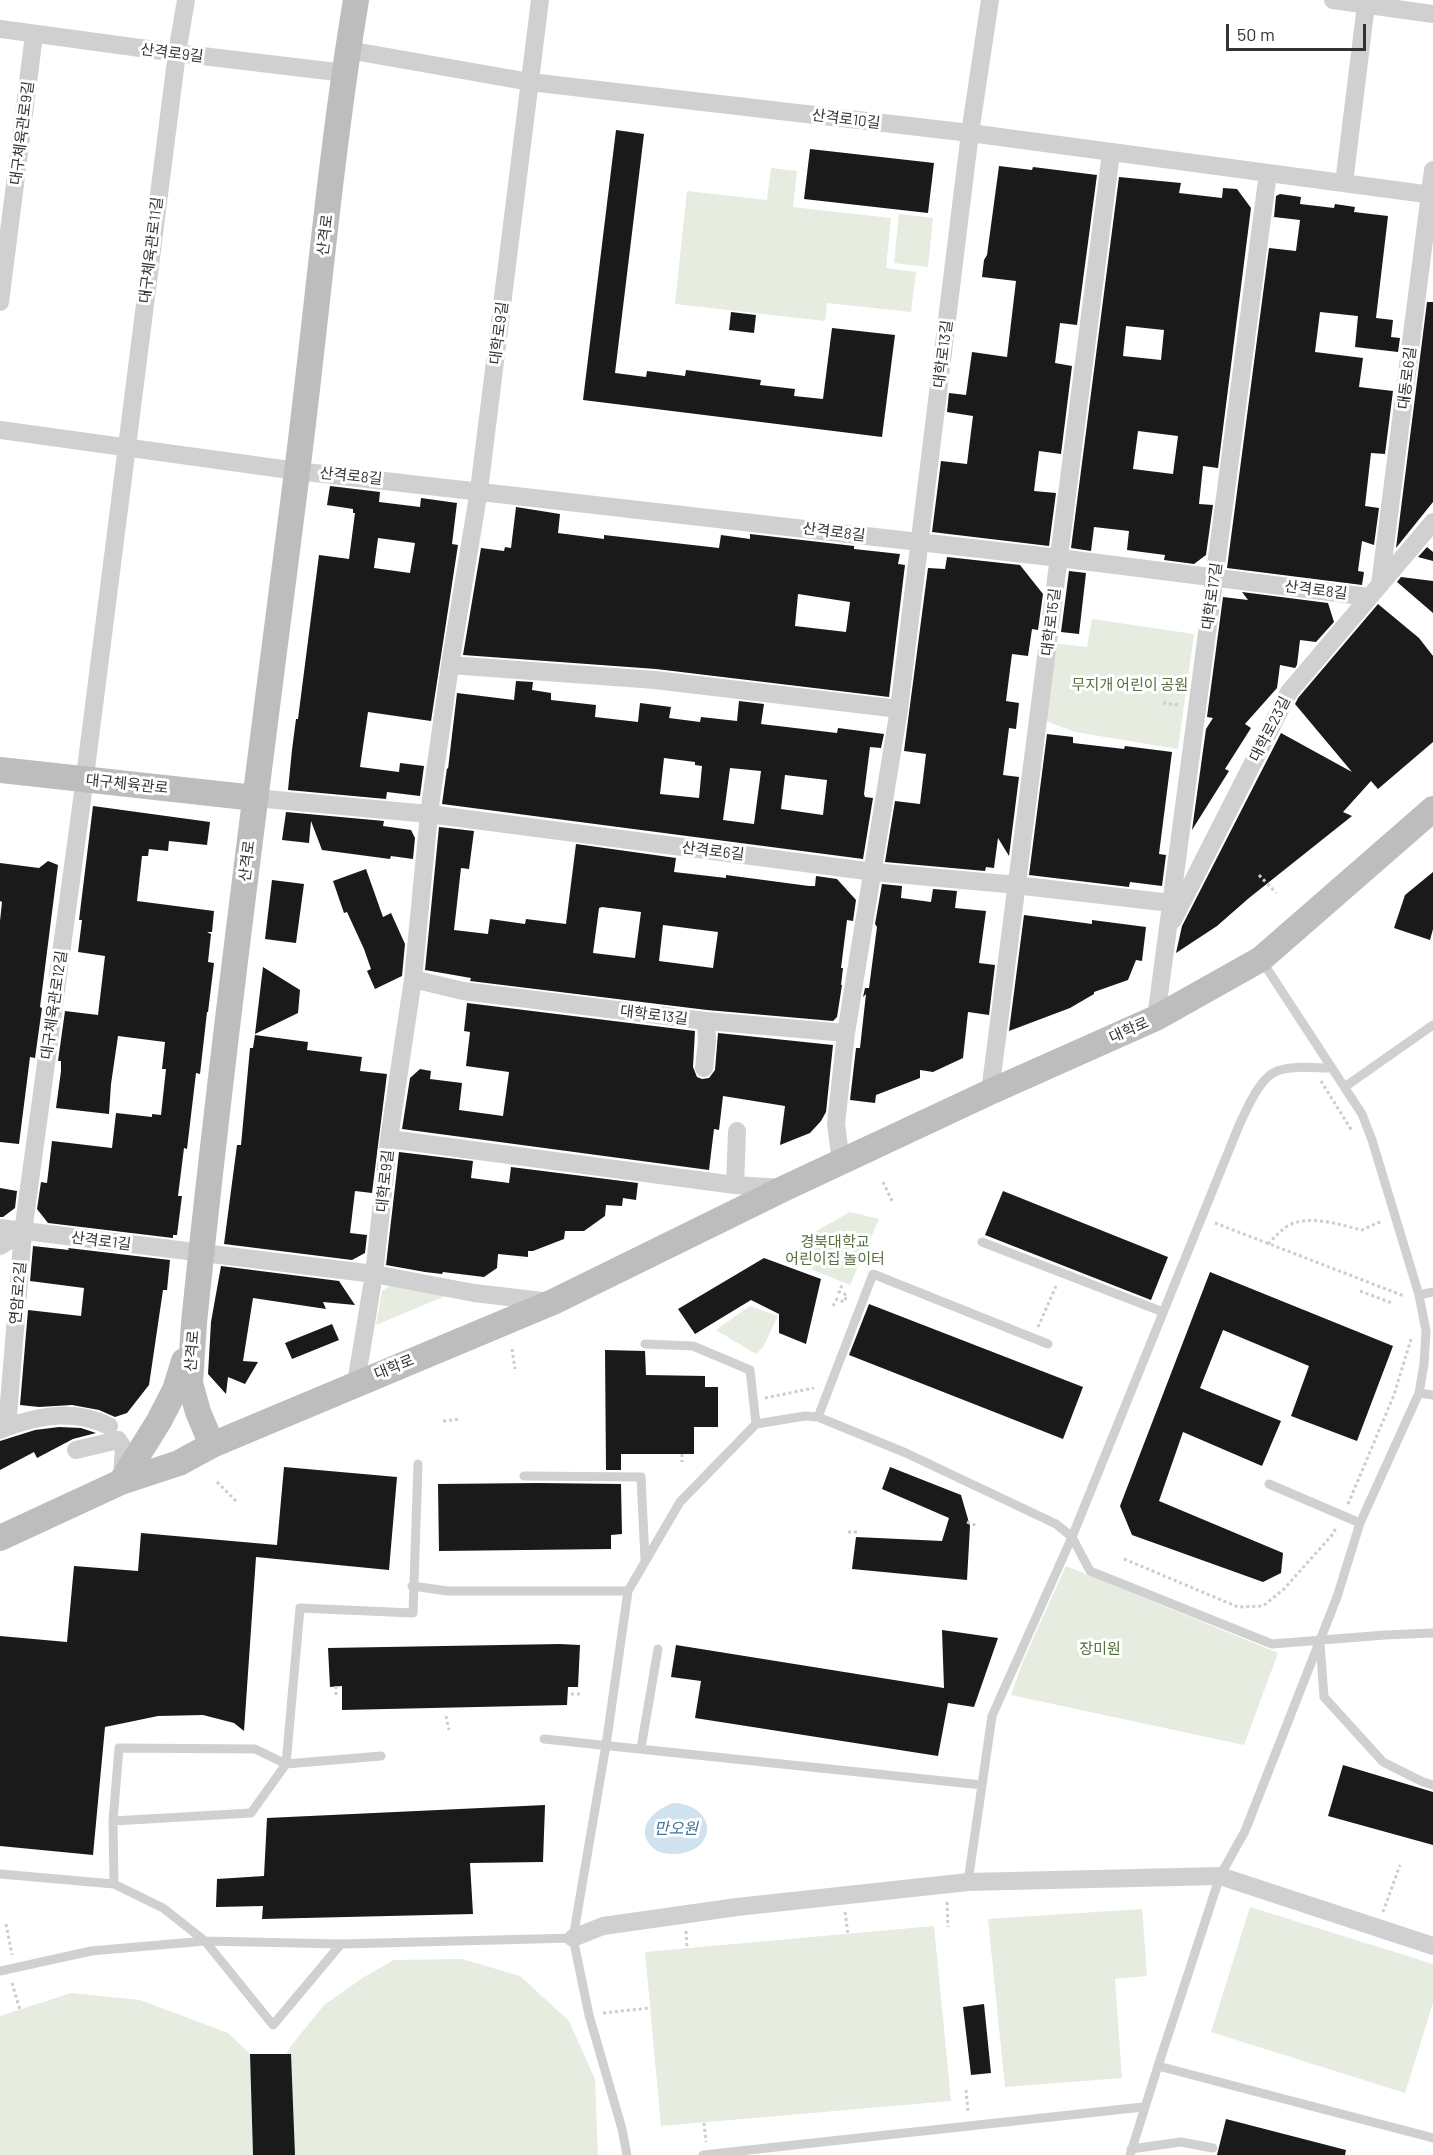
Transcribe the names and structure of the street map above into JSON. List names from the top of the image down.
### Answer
{
  "streets": {
    "street": [
      "산격로9길",
      "산격로10길",
      "대구체육관로9길",
      "산격로",
      "대구체육관로11길",
      "대학로9길",
      "대학로13길",
      "대동로6길",
      "산격로8길",
      "대학로17길",
      "대학로15길",
      "대학로23길",
      "대구체육관로",
      "산격로6길",
      "대구체육관로12길",
      "대학로",
      "산격로1길",
      "연암로2길"
    ]
  },
  "crossings": [
    ["산격로9길", "산격로10길"],
    ["산격로9길", "대구체육관로9길"],
    ["산격로9길", "산격로"],
    ["산격로9길", "대구체육관로11길"],
    ["산격로10길", "산격로"],
    ["산격로10길", "대학로9길"],
    ["산격로10길", "대학로13길"],
    ["산격로10길", "대동로6길"],
    ["산격로10길", "대학로17길"],
    ["산격로10길", "대학로15길"],
    ["산격로", "산격로8길"],
    ["산격로", "대구체육관로"],
    ["산격로", "산격로6길"],
    ["산격로", "대학로"],
    ["산격로", "산격로1길"],
    ["대구체육관로11길", "대구체육관로"],
    ["대구체육관로11길", "대구체육관로12길"],
    ["대학로9길", "대학로13길"],
    ["대학로9길", "산격로8길"],
    ["대학로9길", "산격로6길"],
    ["대학로9길", "대학로"],
    ["대학로13길", "산격로8길"],
    ["대학로13길", "산격로6길"],
    ["대학로13길", "대학로"],
    ["대동로6길", "산격로8길"],
    ["대동로6길", "대학로23길"],
    ["산격로8길", "대학로17길"],
    ["산격로8길", "대학로15길"],
    ["산격로8길", "대학로23길"],
    ["대학로17길", "대학로23길"],
    ["대학로17길", "산격로6길"],
    ["대학로17길", "대학로"],
    ["대학로15길", "산격로6길"],
    ["대학로15길", "대학로"],
    ["대구체육관로", "산격로6길"],
    ["대구체육관로", "대구체육관로12길"],
    ["대구체육관로12길", "산격로1길"],
    ["대구체육관로12길", "연암로2길"],
    ["산격로1길", "연암로2길"]
  ],
  "water": ["만오원"],
  "parks": ["무지개 어린이 공원", "경북대학교 어린이집 놀이터", "장미원"],
  "scale_bar": "50 m"
}
